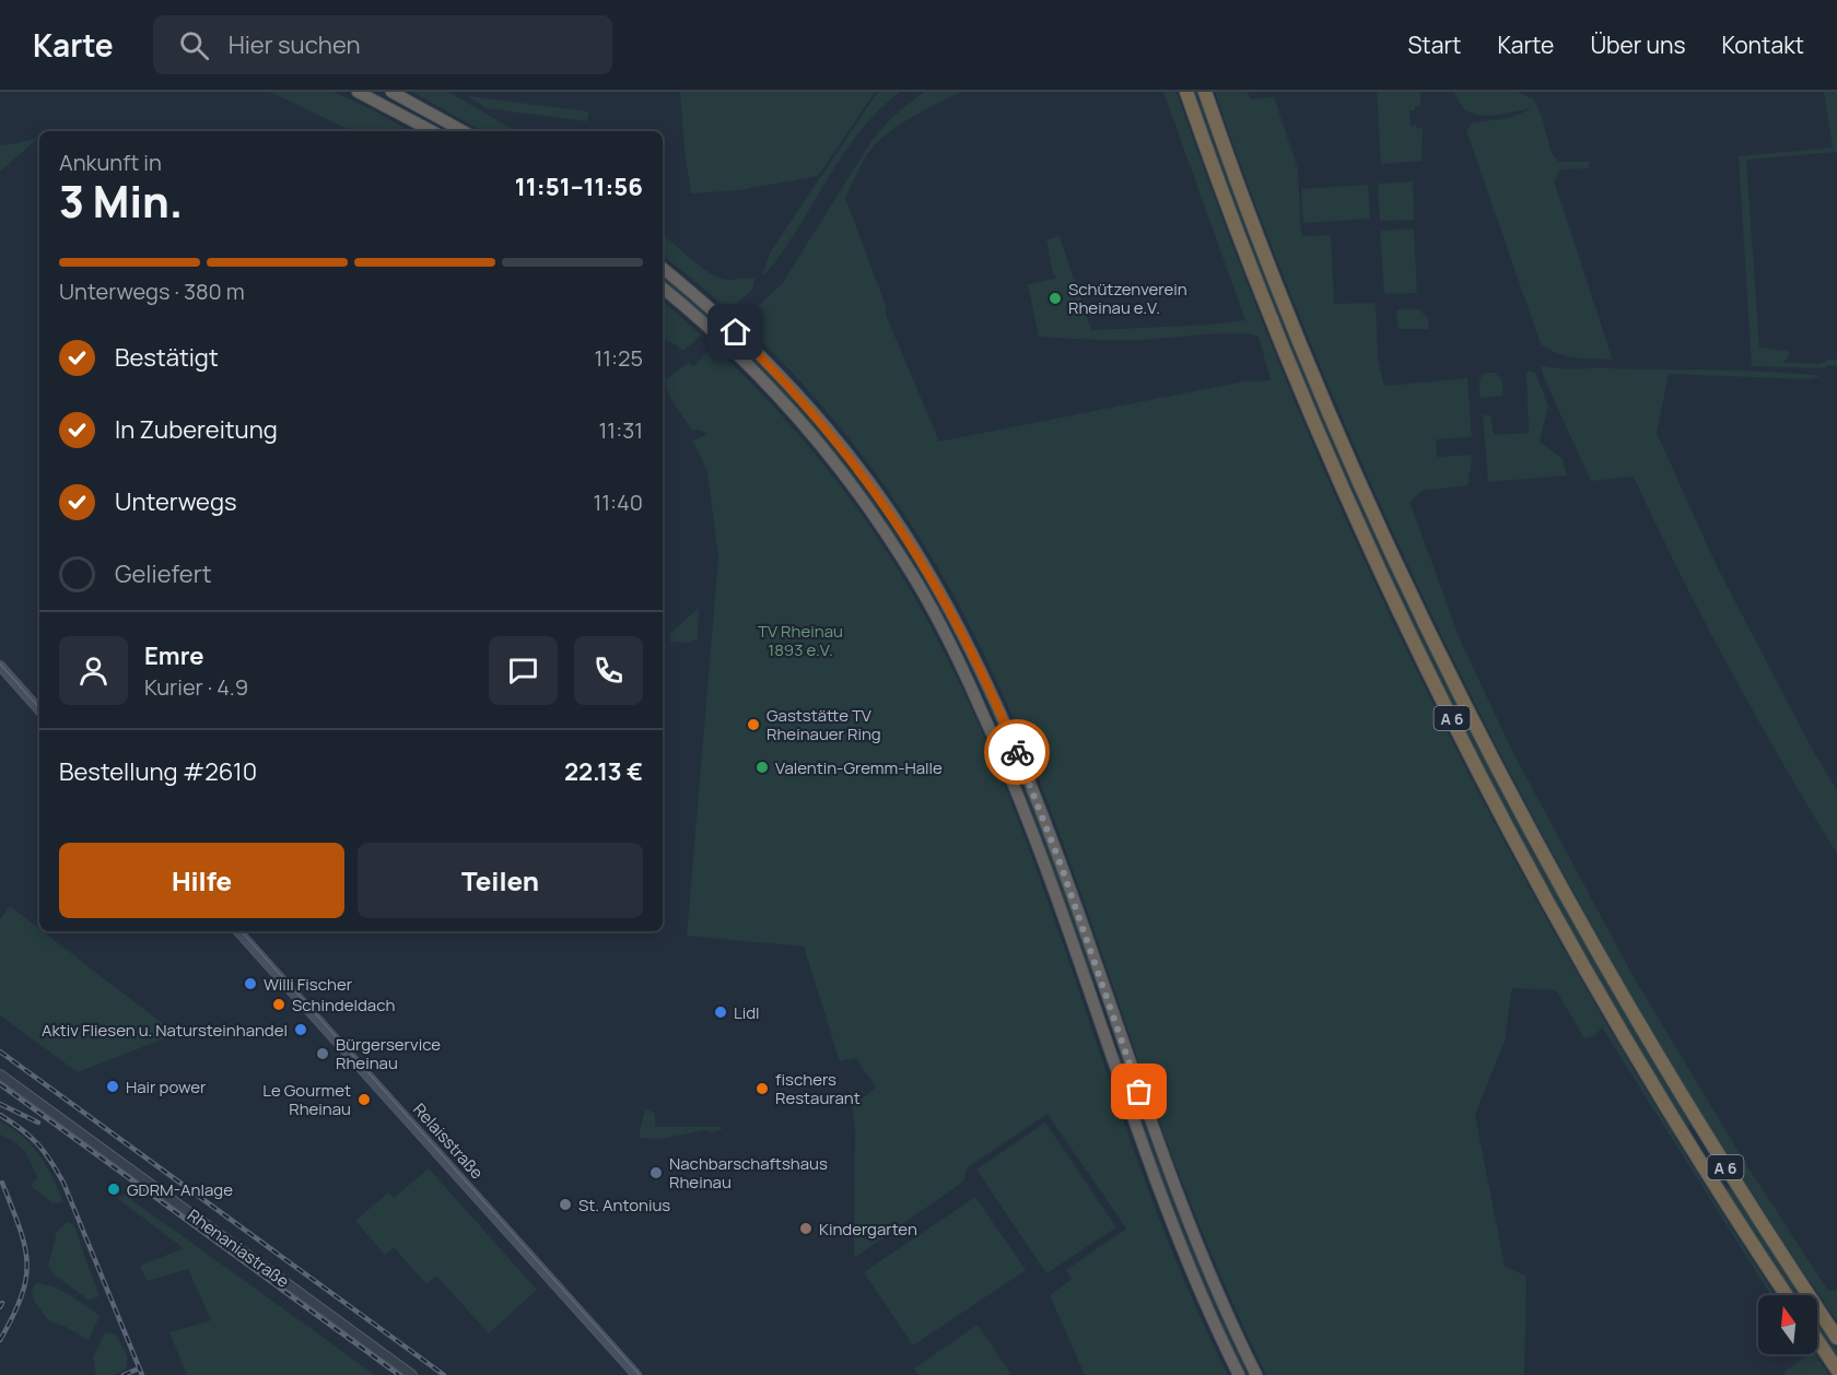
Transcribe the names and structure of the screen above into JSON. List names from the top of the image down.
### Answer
{
  "streets": {
    "highway": ["A 6"],
    "main road": ["Relaisstraße"],
    "street": ["Rhenaniastraße"]
  },
  "parks": ["TV Rheinau 1893 e.V."],
  "places": [
    "Schützenverein Rheinau e.V.",
    "Gaststätte TV Rheinauer Ring",
    "Valentin-Gremm-Halle",
    "Willi Fischer",
    "Schindeldach",
    "Lidl",
    "Aktiv Fliesen u. Natursteinhandel",
    "Bürgerservice Rheinau",
    "Hair power",
    "fischers Restaurant",
    "Le Gourmet Rheinau",
    "Nachbarschaftshaus Rheinau",
    "GDRM-Anlage",
    "St. Antonius",
    "Kindergarten"
  ],
  "north": "top",
  "page": {
    "header": "Karte",
    "search": "Hier suchen",
    "nav": [
      "Start",
      "Karte",
      "Über uns",
      "Kontakt"
    ],
    "heading": ["3 Min.", "Ankunft in", "11:51–11:56"],
    "panel": [
      "Emre",
      "Kurier · 4.9",
      "Bestellung #2610",
      "22.13 €"
    ],
    "bar": "Unterwegs · 380 m",
    "list": [
      ["Bestätigt", "11:25"],
      ["In Zubereitung", "11:31"],
      ["Unterwegs", "11:40"],
      "Geliefert"
    ],
    "buttons": ["Hilfe", "Teilen"]
  }
}
